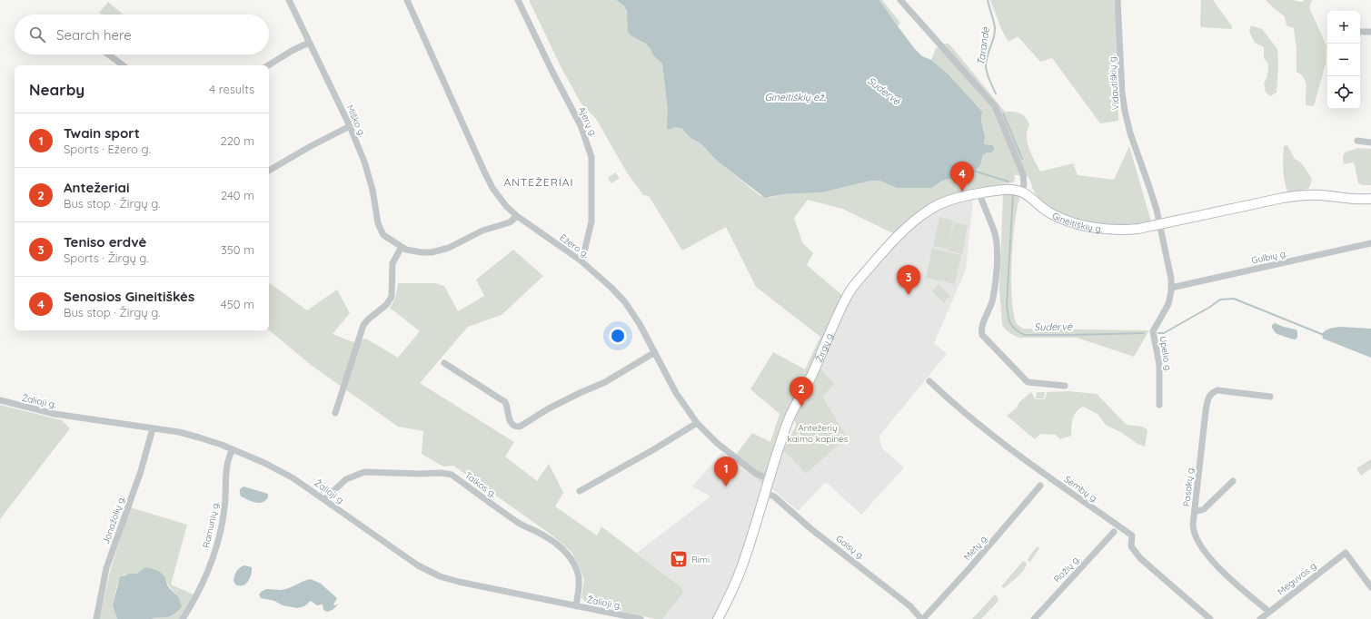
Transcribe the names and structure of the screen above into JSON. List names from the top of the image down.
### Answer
{
  "streets": {
    "street": [
      "Vidautiškių g.",
      "Miško g.",
      "Ajerų g.",
      "Gineitiškių g.",
      "Ežero g.",
      "Gulbių g.",
      "Žirgų g.",
      "Upelio g.",
      "Žalioji g.",
      "Taikos g.",
      "Pasakų g.",
      "Sembų g.",
      "Jonažolių g.",
      "Ramunių g.",
      "Gaisų g.",
      "Mėtų g.",
      "Rožių g.",
      "Mėguvos g."
    ]
  },
  "crossings": [
    ["Vidautiškių g.", "Gineitiškių g."],
    ["Vidautiškių g.", "Upelio g."],
    ["Miško g.", "Ežero g."],
    ["Ajerų g.", "Ežero g."],
    ["Gineitiškių g.", "Žirgų g."],
    ["Gineitiškių g.", "Upelio g."],
    ["Ežero g.", "Žirgų g."],
    ["Gulbių g.", "Upelio g."],
    ["Žirgų g.", "Gaisų g."],
    ["Žalioji g.", "Taikos g."],
    ["Žalioji g.", "Jonažolių g."],
    ["Žalioji g.", "Ramunių g."],
    ["Pasakų g.", "Mėguvos g."],
    ["Gaisų g.", "Mėtų g."]
  ],
  "districts": ["ANTEŽERIAI"],
  "water": ["Tarandė", "Sudervė", "Gineitiškių ež."],
  "parks": ["Antežerių kaimo kapinės"],
  "places": {
    "supermarket": ["Rimi"]
  },
  "page": {
    "map_buttons": ["+", "−"],
    "search": "Search here",
    "heading": ["Nearby", "4 results"],
    "list": [
      {
        "mark": "1",
        "name": "Twain sport",
        "note": "Sports · Ežero g.",
        "value": "220 m"
      },
      {
        "mark": "2",
        "name": "Antežeriai",
        "note": "Bus stop · Žirgų g.",
        "value": "240 m"
      },
      {
        "mark": "3",
        "name": "Teniso erdvė",
        "note": "Sports · Žirgų g.",
        "value": "350 m"
      },
      {
        "mark": "4",
        "name": "Senosios Gineitiškės",
        "note": "Bus stop · Žirgų g.",
        "value": "450 m"
      }
    ],
    "pins": [
      "4",
      "3",
      "2",
      "1"
    ]
  }
}
